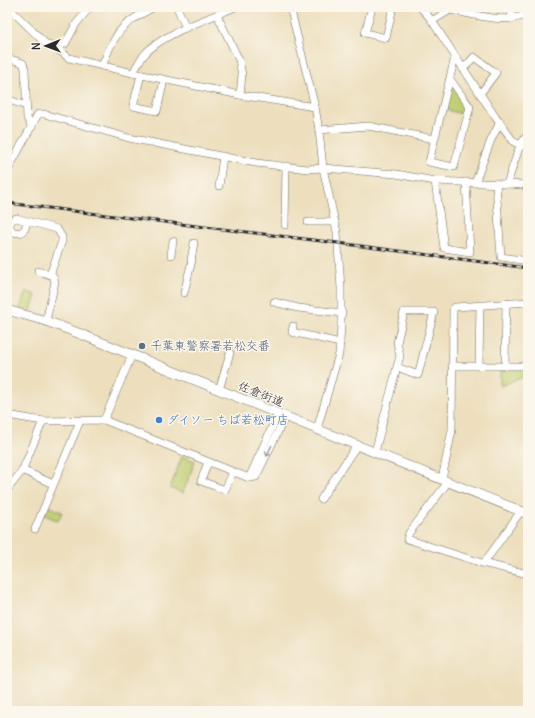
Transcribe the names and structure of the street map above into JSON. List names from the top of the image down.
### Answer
{
  "streets": {
    "main road": ["佐倉街道"]
  },
  "places": ["千葉東警察署若松交番", "ダイソー ちば若松町店"],
  "north": "left"
}
